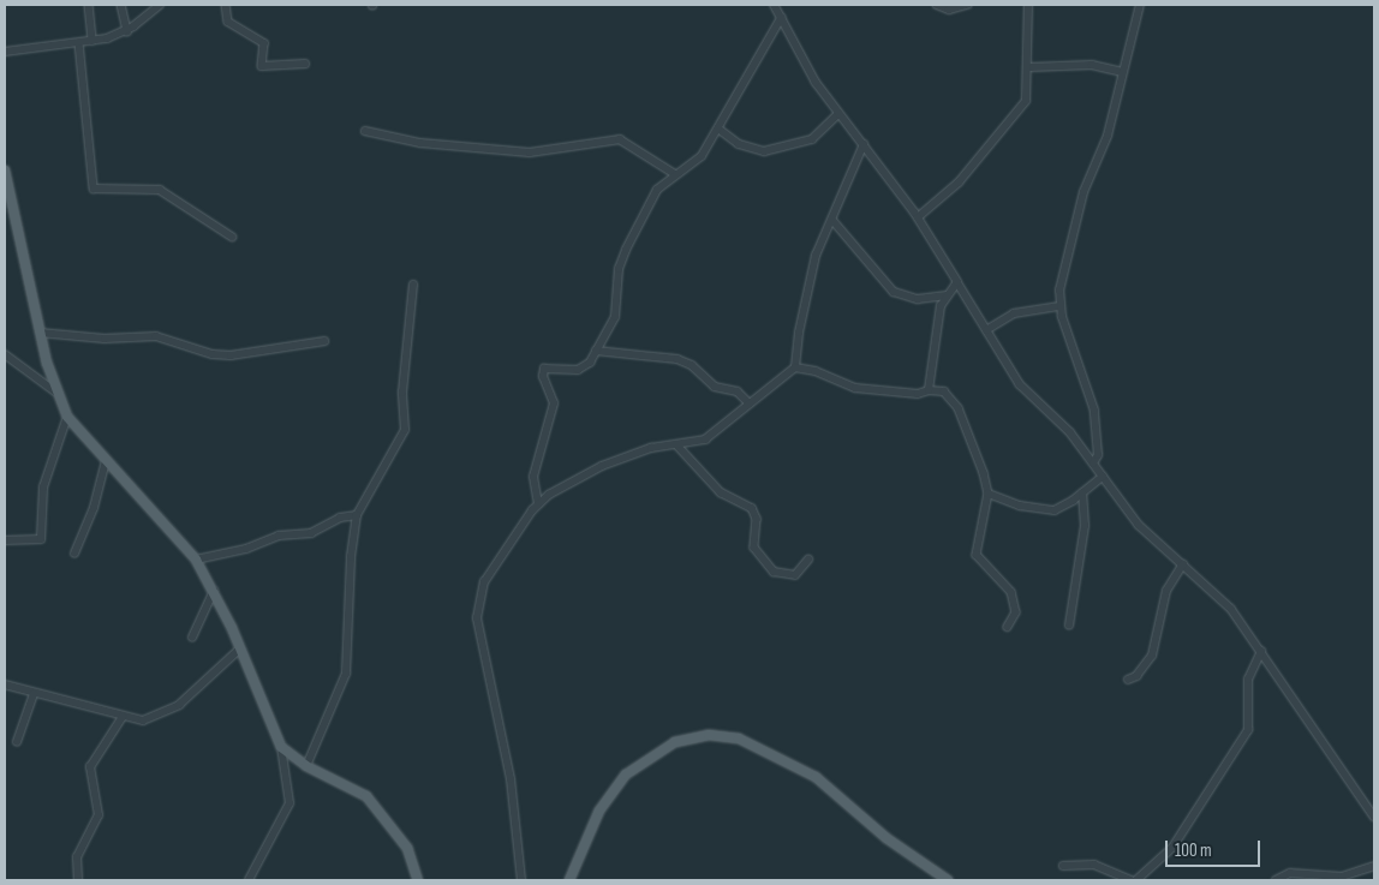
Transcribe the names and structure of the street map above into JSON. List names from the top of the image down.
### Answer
{
  "scale_bar": "100 m"
}
